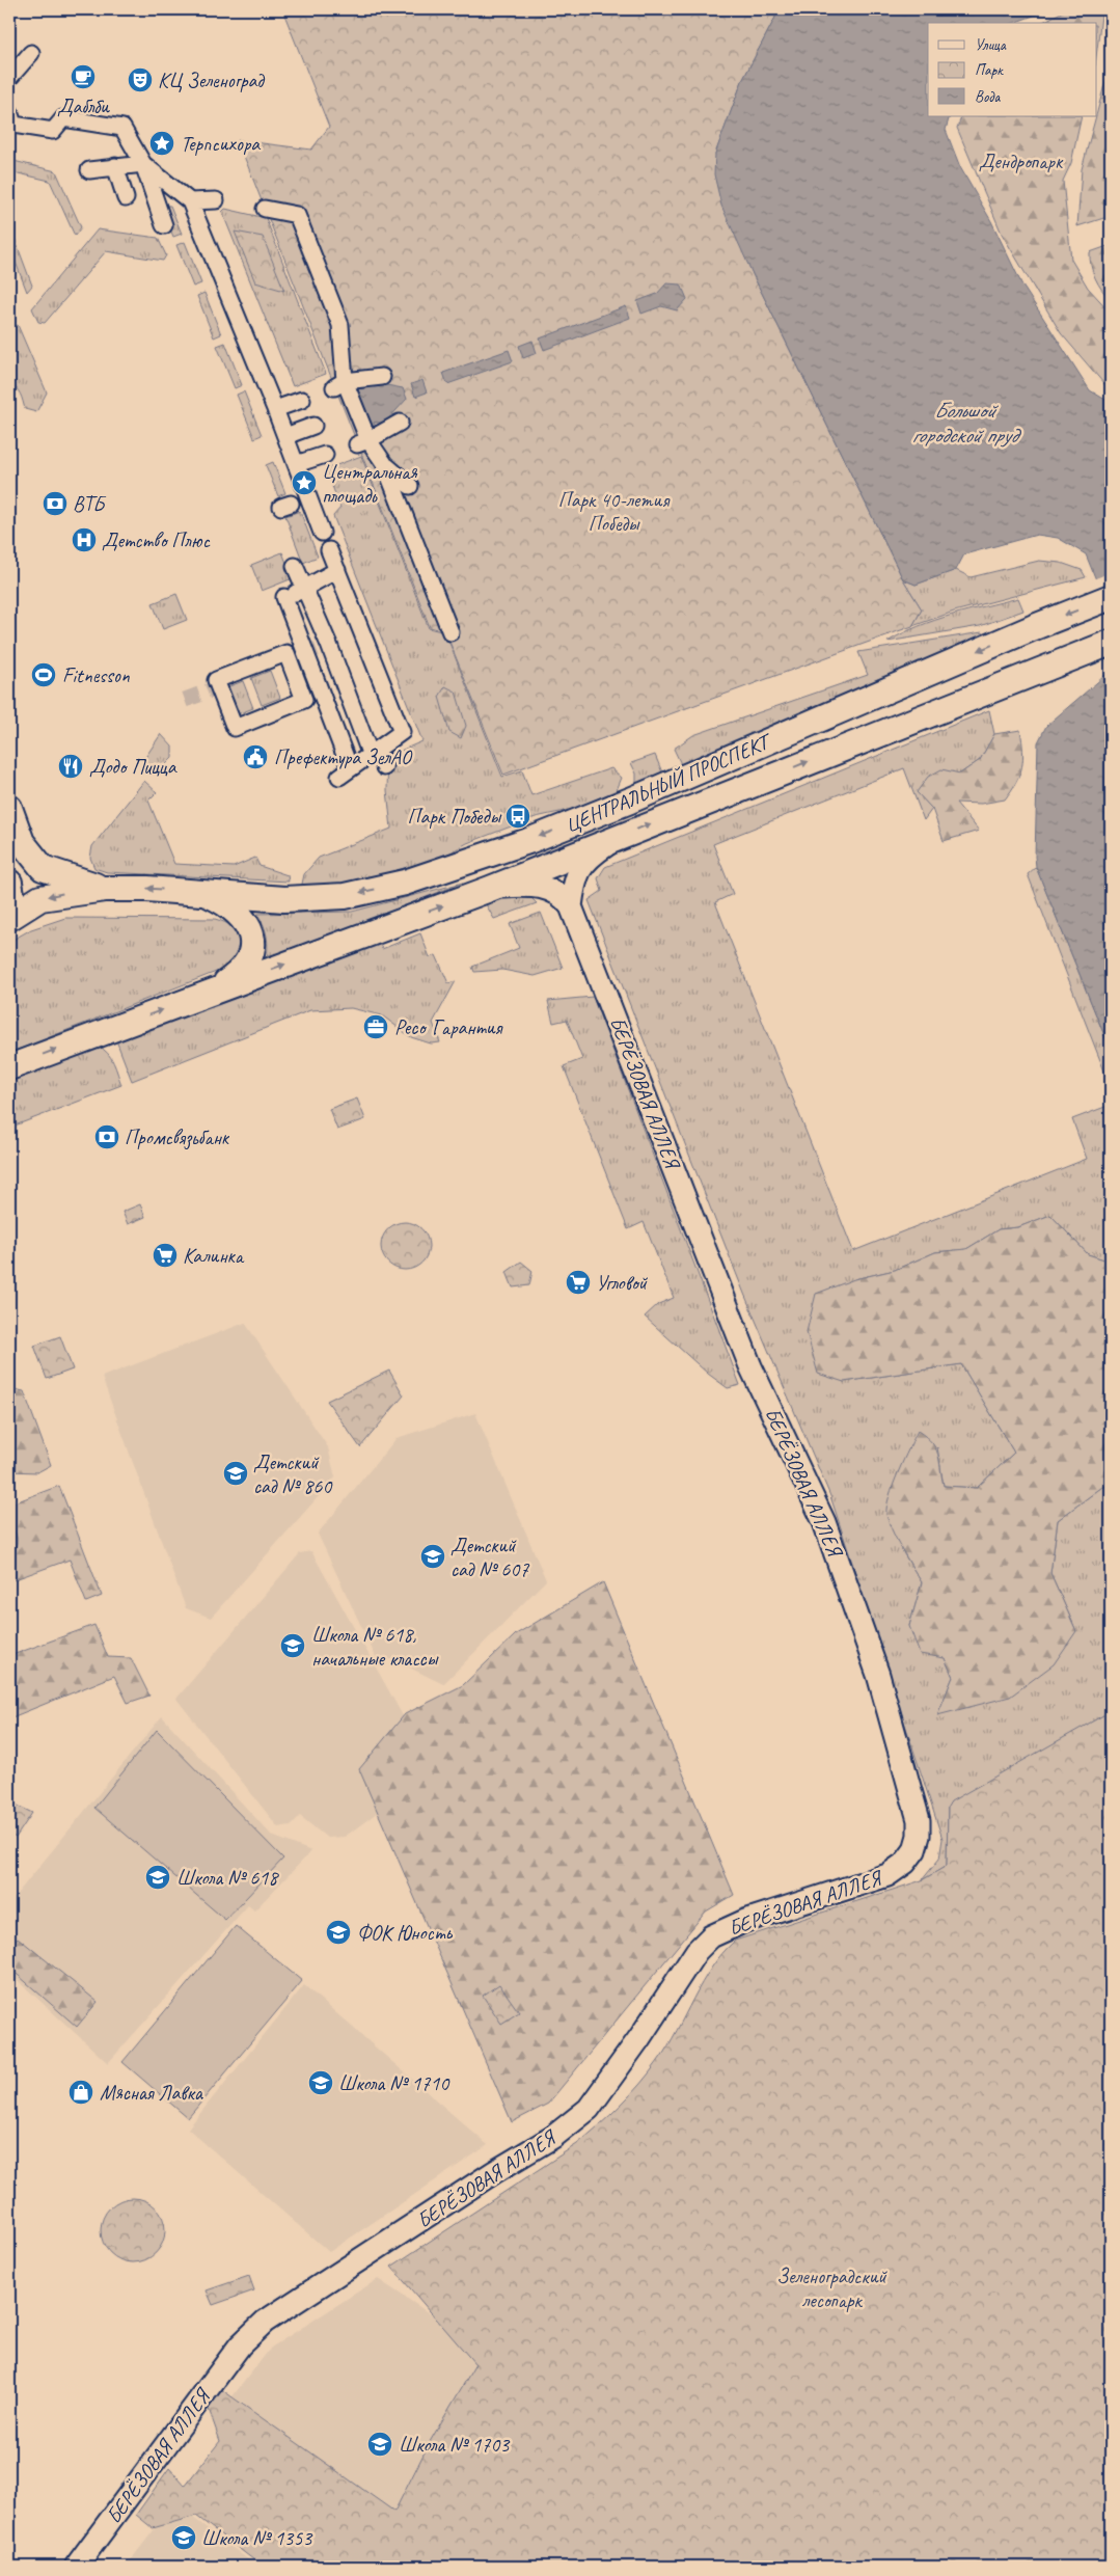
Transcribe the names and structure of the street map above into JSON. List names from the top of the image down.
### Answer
{
  "streets": {
    "main road": ["ЦЕНТРАЛЬНЫЙ ПРОСПЕКТ"],
    "street": ["БЕРЁЗОВАЯ АЛЛЕЯ"]
  },
  "water": ["Большой городской пруд"],
  "parks": ["Дендропарк", "Парк 40-летия Победы", "Зеленоградский лесопарк"],
  "places": {
    "cafe": ["Даблби"],
    "theatre": ["КЦ Зеленоград"],
    "place": ["Терпсихора", "Центральная площадь"],
    "bank": ["ВТБ", "Промсвязьбанк"],
    "hospital": ["Детство Плюс"],
    "sports": ["Fitnesson"],
    "public building": ["Префектура ЗелАО"],
    "restaurant": ["Додо Пицца"],
    "bus stop": ["Парк Победы"],
    "office": ["Ресо Гарантия"],
    "supermarket": ["Калинка", "Угловой"],
    "school or university": [
      "Детский сад № 860",
      "Детский сад № 607",
      "Школа № 618, начальные классы",
      "Школа № 618",
      "ФОК Юность",
      "Школа № 1710",
      "Школа № 1703",
      "Школа № 1353"
    ],
    "shop": ["Мясная Лавка"]
  },
  "legend": ["Улица", "Парк", "Вода"]
}
